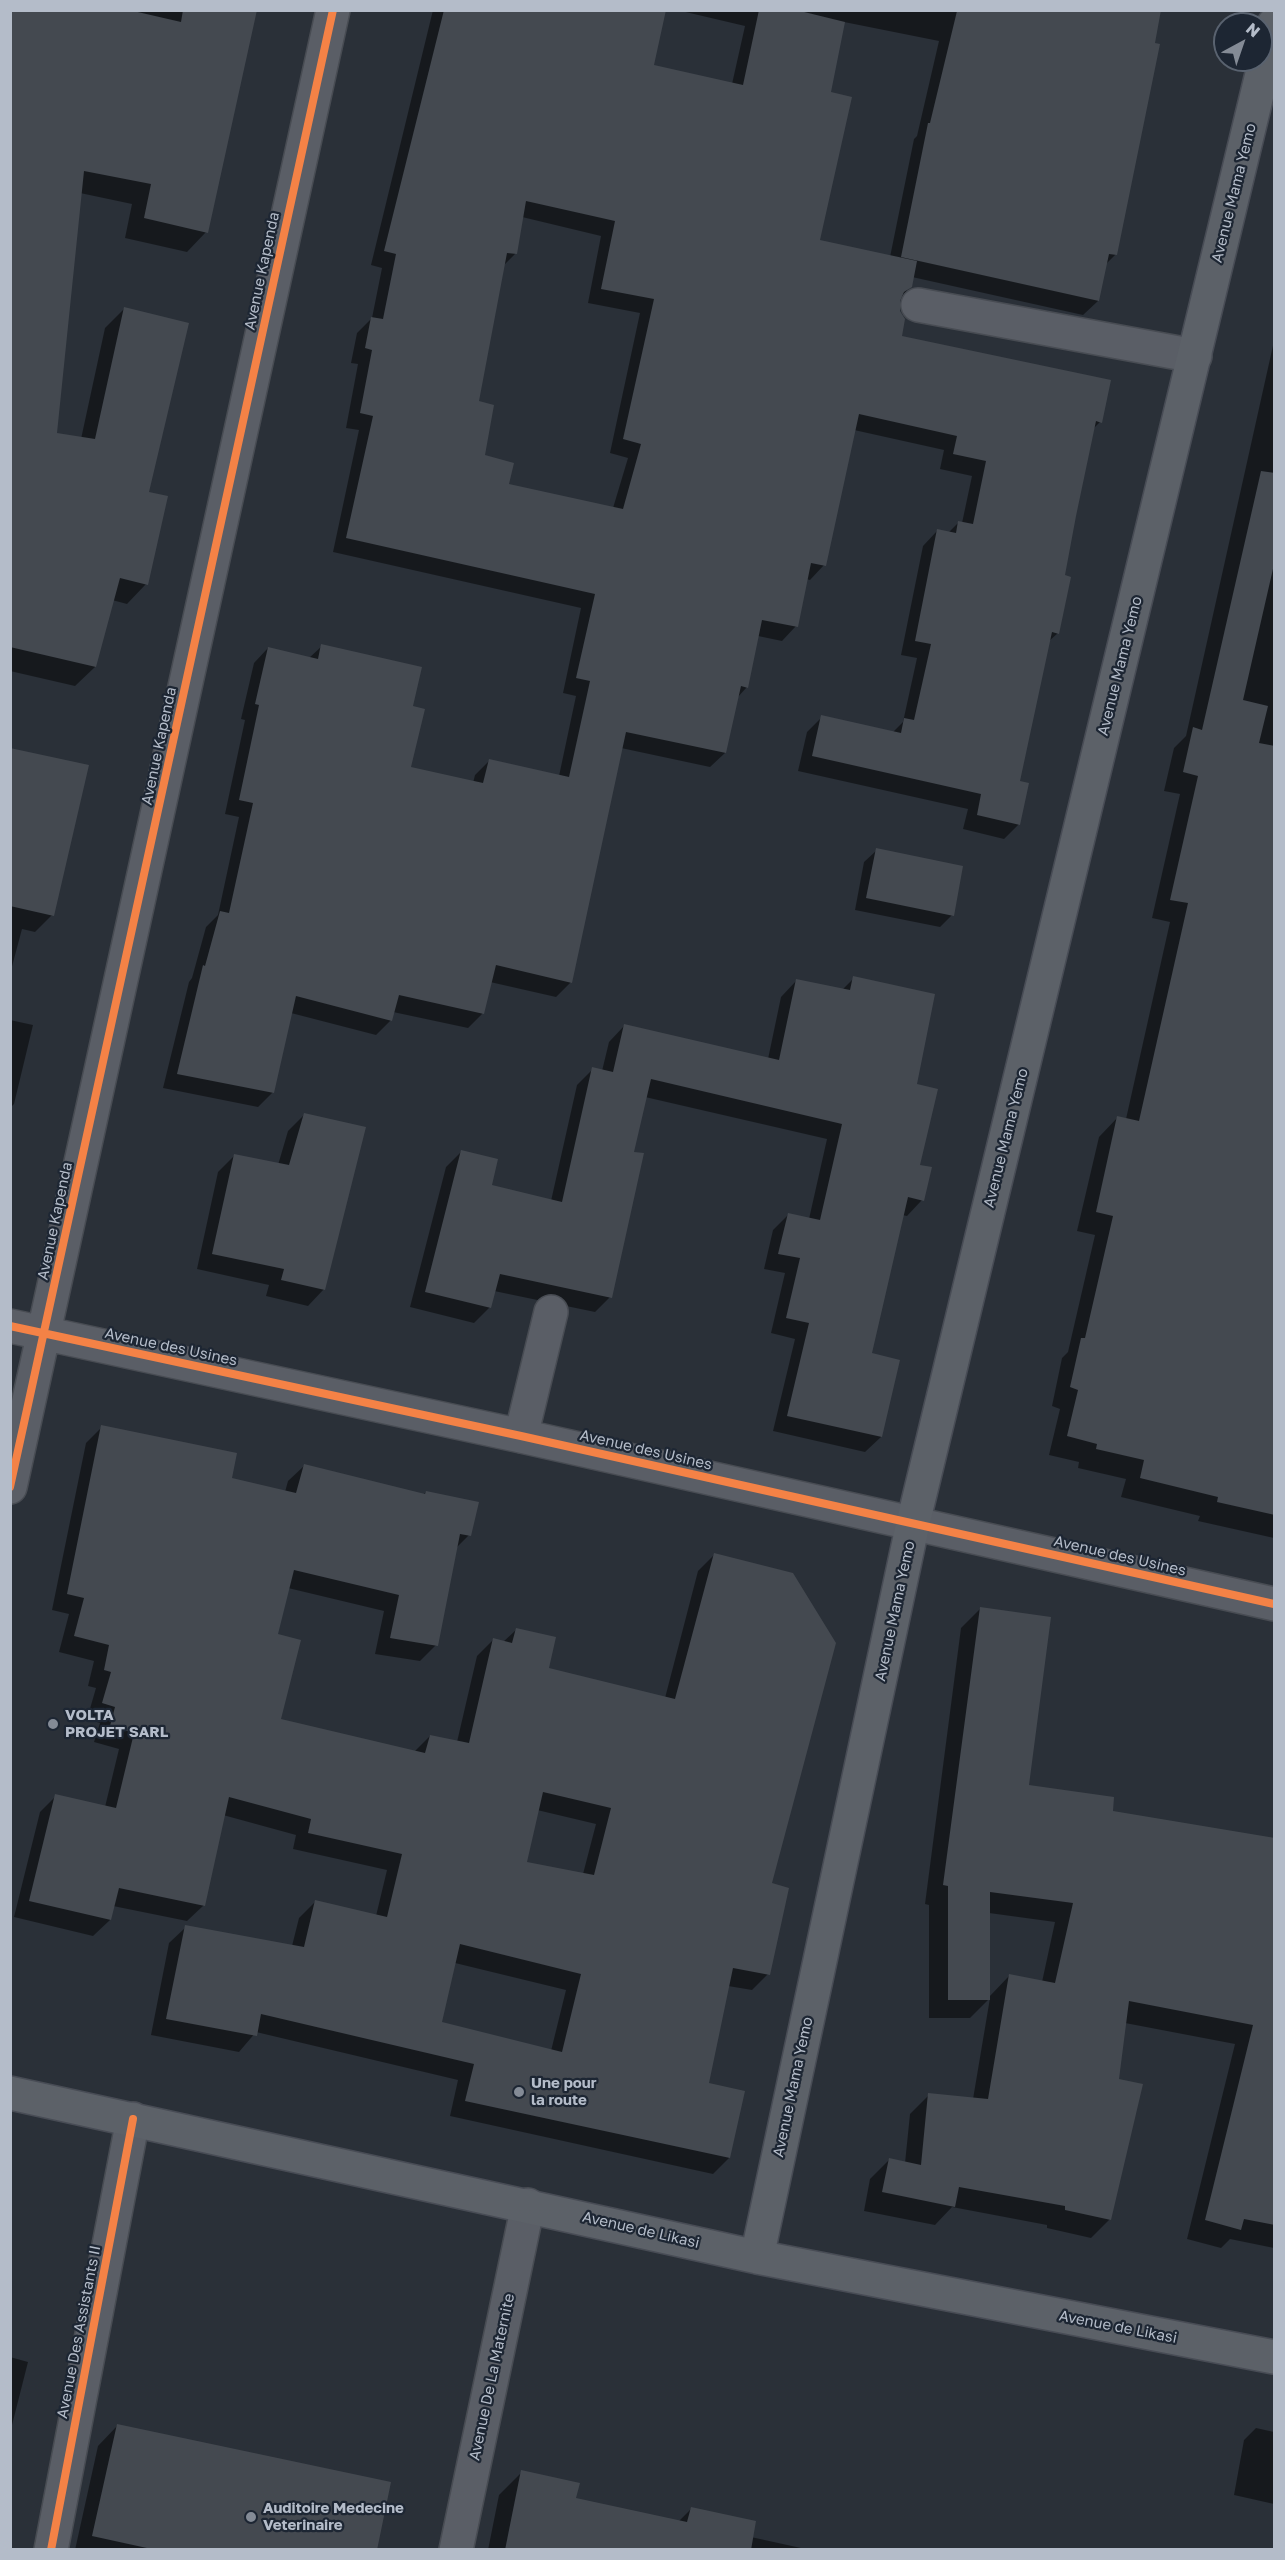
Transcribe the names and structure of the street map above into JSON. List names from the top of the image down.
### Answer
{
  "streets": {
    "main road": ["Avenue Mama Yemo", "Avenue de Likasi"],
    "street": [
      "Avenue Kapenda",
      "Avenue des Usines",
      "Avenue Des Assistants II",
      "Avenue De La Maternite"
    ]
  },
  "crossings": [
    ["Avenue Mama Yemo", "Avenue des Usines"],
    ["Avenue Mama Yemo", "Avenue de Likasi"],
    ["Avenue Kapenda", "Avenue des Usines"],
    ["Avenue de Likasi", "Avenue Des Assistants II"],
    ["Avenue de Likasi", "Avenue De La Maternite"]
  ],
  "places": ["VOLTA PROJET SARL", "Une pour la route", "Auditoire Medecine Veterinaire"],
  "north": "top right"
}
